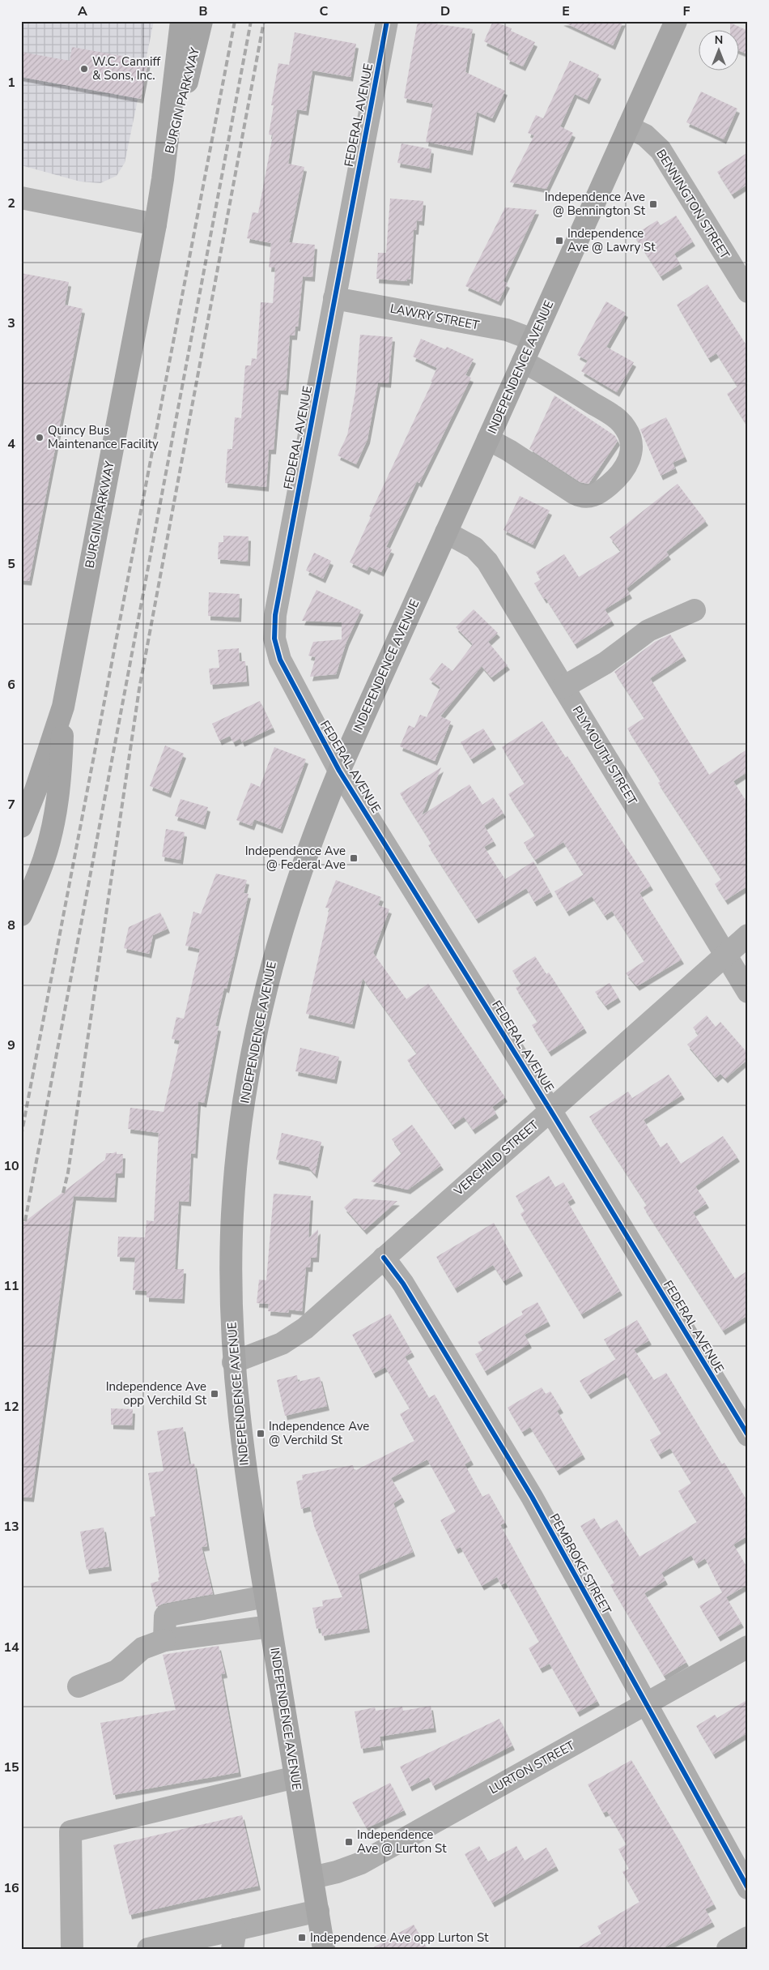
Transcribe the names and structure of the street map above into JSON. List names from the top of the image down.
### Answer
{
  "streets": {
    "main road": ["BURGIN PARKWAY", "INDEPENDENCE AVENUE"],
    "street": [
      "FEDERAL AVENUE",
      "BENNINGTON STREET",
      "LAWRY STREET",
      "PLYMOUTH STREET",
      "VERCHILD STREET",
      "PEMBROKE STREET",
      "LURTON STREET"
    ]
  },
  "crossings": [
    ["FEDERAL AVENUE", "LAWRY STREET"],
    ["FEDERAL AVENUE", "INDEPENDENCE AVENUE"],
    ["FEDERAL AVENUE", "VERCHILD STREET"],
    ["BENNINGTON STREET", "INDEPENDENCE AVENUE"],
    ["LAWRY STREET", "INDEPENDENCE AVENUE"],
    ["INDEPENDENCE AVENUE", "PLYMOUTH STREET"],
    ["INDEPENDENCE AVENUE", "VERCHILD STREET"],
    ["INDEPENDENCE AVENUE", "LURTON STREET"],
    ["PLYMOUTH STREET", "VERCHILD STREET"],
    ["VERCHILD STREET", "PEMBROKE STREET"],
    ["PEMBROKE STREET", "LURTON STREET"]
  ],
  "places": {
    "other": ["W.C. Canniff & Sons, Inc.", "Quincy Bus Maintenance Facility"],
    "transit": [
      "Independence Ave @ Bennington St",
      "Independence Ave @ Lawry St",
      "Independence Ave @ Federal Ave",
      "Independence Ave opp Verchild St",
      "Independence Ave @ Verchild St",
      "Independence Ave @ Lurton St",
      "Independence Ave opp Lurton St"
    ]
  },
  "north": "top",
  "grid": {
    "columns": [
      "A",
      "B",
      "C",
      "D",
      "E",
      "F"
    ],
    "rows": [
      "1",
      "2",
      "3",
      "4",
      "5",
      "6",
      "7",
      "8",
      "9",
      "10",
      "11",
      "12",
      "13",
      "14",
      "15",
      "16"
    ]
  }
}
